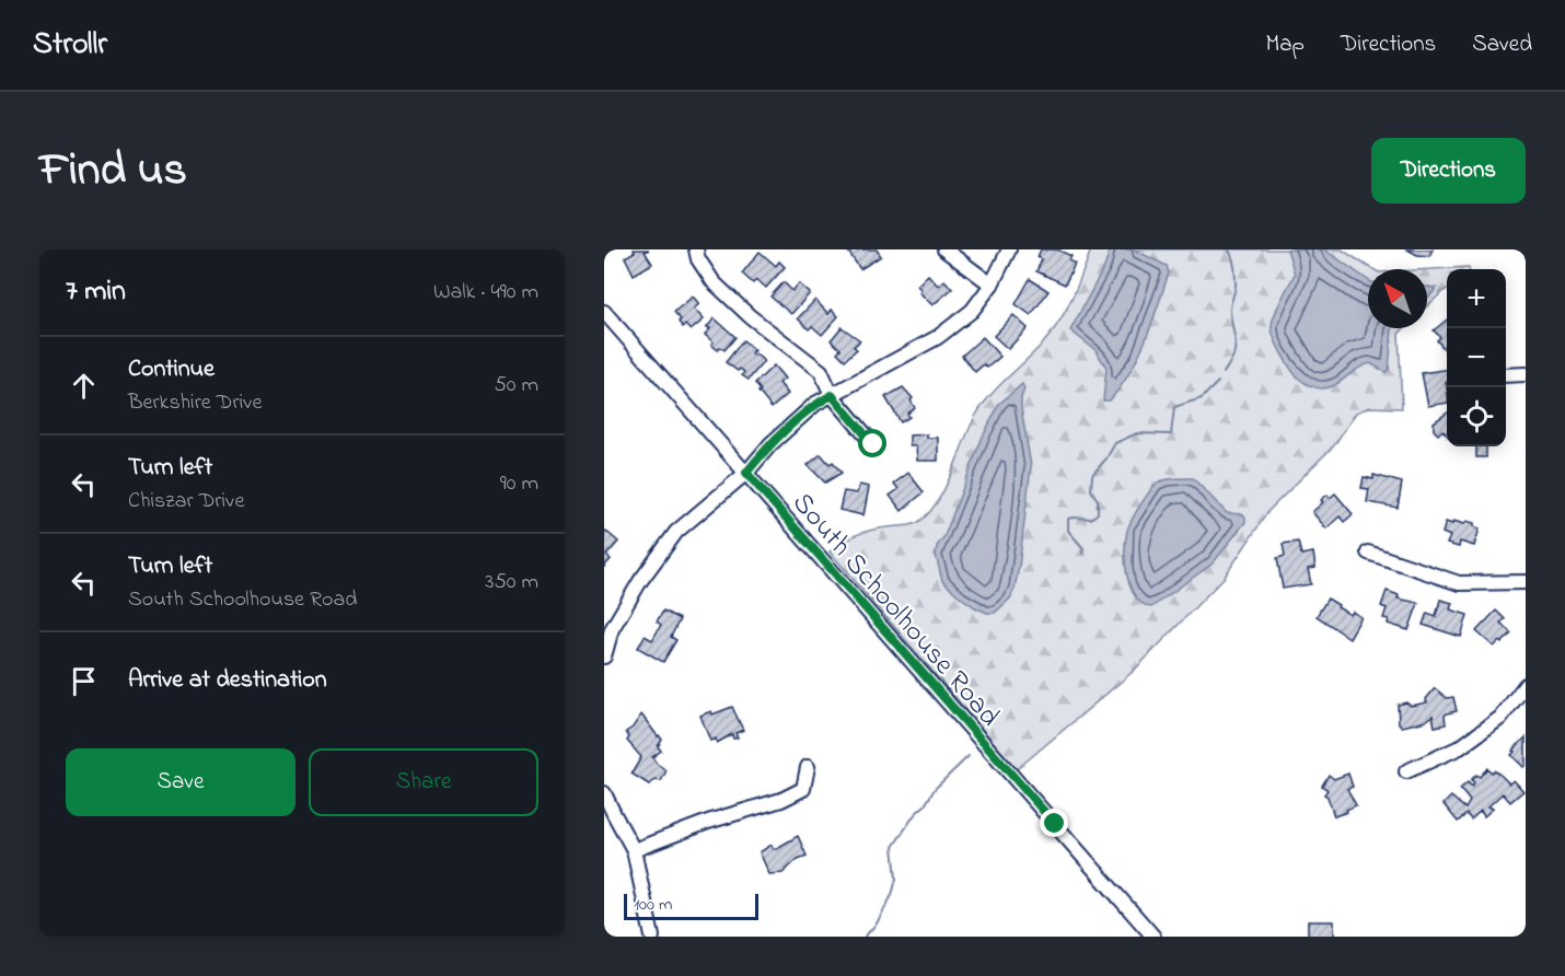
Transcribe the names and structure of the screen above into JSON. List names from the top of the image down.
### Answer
{
  "streets": {
    "street": ["South Schoolhouse Road"]
  },
  "scale_bar": "100 m",
  "north": "top left",
  "page": {
    "header": "Strollr",
    "nav": ["Map", "Directions", "Saved"],
    "title": "Find us",
    "buttons": [
      "Directions",
      ["Save", "Share"]
    ],
    "heading": ["7 min", "Walk · 490 m"],
    "map_buttons": ["+", "−"],
    "list": [
      ["Continue", "Berkshire Drive", "50 m"],
      ["Turn left", "Chiszar Drive", "90 m"],
      ["Turn left", "South Schoolhouse Road", "350 m"],
      "Arrive at destination"
    ],
    "scale": "100 m"
  }
}
